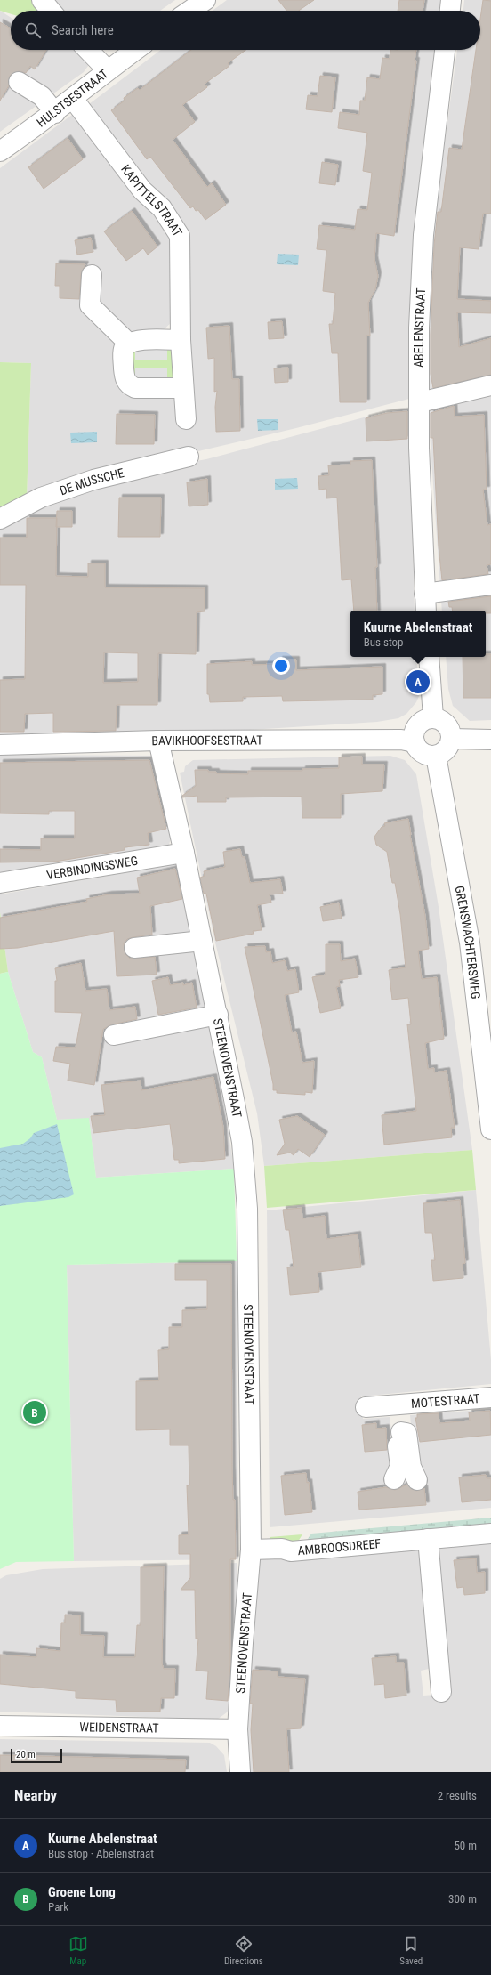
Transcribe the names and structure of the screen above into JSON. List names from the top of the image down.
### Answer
{
  "streets": {
    "street": [
      "HULSTSESTRAAT",
      "KAPITTELSTRAAT",
      "ABELENSTRAAT",
      "DE MUSSCHE",
      "BAVIKHOOFSESTRAAT",
      "VERBINDINGSWEG",
      "GRENSWACHTERSWEG",
      "STEENOVENSTRAAT",
      "MOTESTRAAT",
      "AMBROOSDREEF",
      "WEIDENSTRAAT"
    ]
  },
  "crossings": [
    ["HULSTSESTRAAT", "KAPITTELSTRAAT"],
    ["BAVIKHOOFSESTRAAT", "GRENSWACHTERSWEG"],
    ["BAVIKHOOFSESTRAAT", "STEENOVENSTRAAT"],
    ["VERBINDINGSWEG", "STEENOVENSTRAAT"],
    ["STEENOVENSTRAAT", "AMBROOSDREEF"],
    ["STEENOVENSTRAAT", "WEIDENSTRAAT"]
  ],
  "scale_bar": "20 m",
  "page": {
    "search": "Search here",
    "popup": ["Kuurne Abelenstraat", "Bus stop"],
    "pins": ["A", "B"],
    "scale": "20 m",
    "heading": ["Nearby", "2 results"],
    "list": [
      {
        "mark": "A",
        "name": "Kuurne Abelenstraat",
        "note": "Bus stop · Abelenstraat",
        "value": "50 m"
      },
      {
        "mark": "B",
        "name": "Groene Long",
        "note": "Park",
        "value": "300 m"
      }
    ],
    "nav": ["Map", "Directions", "Saved"]
  }
}
